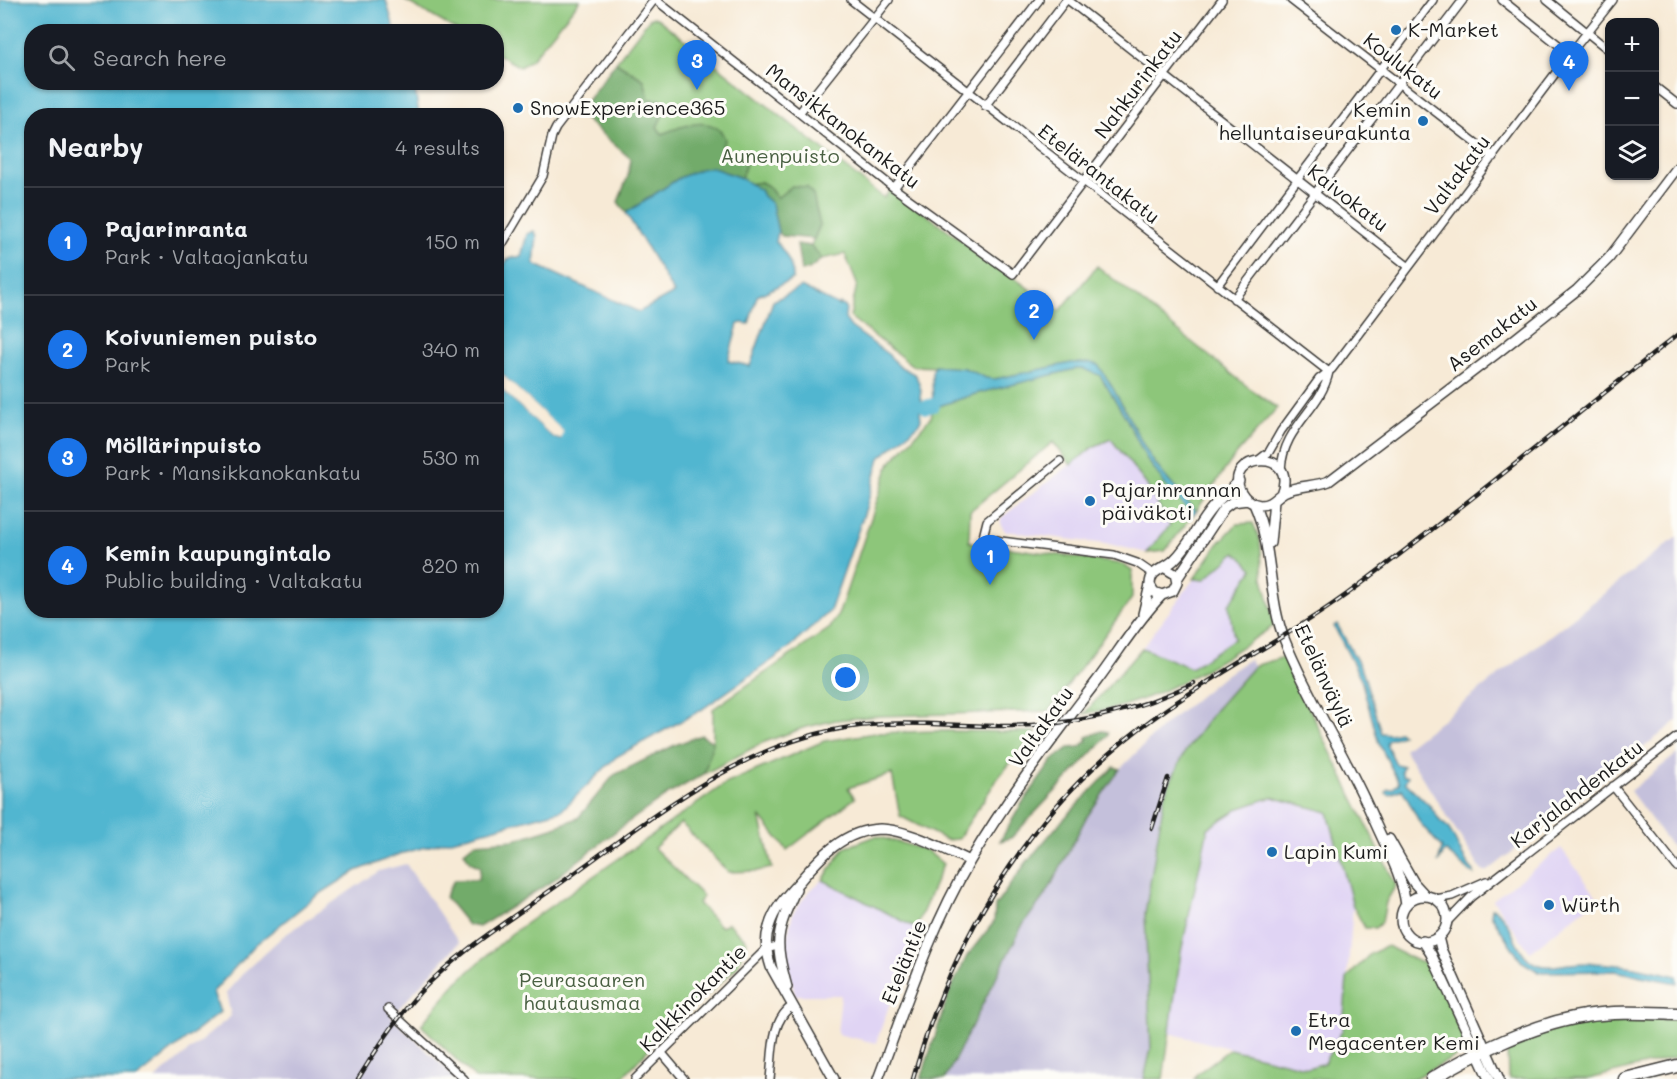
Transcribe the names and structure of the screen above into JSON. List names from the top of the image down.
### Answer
{
  "streets": {
    "main road": [
      "Valtakatu",
      "Asemakatu",
      "Etelänväylä",
      "Eteläntie"
    ],
    "street": [
      "Koulukatu",
      "Nahkurinkatu",
      "Mansikkanokankatu",
      "Etelärantakatu",
      "Kaivokatu",
      "Karjalahdenkatu",
      "Kalkkinokantie"
    ]
  },
  "crossings": [
    ["Koulukatu", "Valtakatu"],
    ["Nahkurinkatu", "Mansikkanokankatu"],
    ["Nahkurinkatu", "Etelärantakatu"],
    ["Nahkurinkatu", "Kaivokatu"],
    ["Etelärantakatu", "Valtakatu"],
    ["Valtakatu", "Kaivokatu"],
    ["Valtakatu", "Asemakatu"],
    ["Valtakatu", "Etelänväylä"],
    ["Valtakatu", "Eteläntie"],
    ["Asemakatu", "Etelänväylä"],
    ["Etelänväylä", "Karjalahdenkatu"]
  ],
  "parks": ["Aunenpuisto", "Peurasaaren hautausmaa"],
  "places": [
    "K-Market",
    "SnowExperience365",
    "Kemin helluntaiseurakunta",
    "Pajarinrannan päiväkoti",
    "Lapin Kumi",
    "Würth",
    "Etra Megacenter Kemi"
  ],
  "page": {
    "map_buttons": ["+", "−"],
    "search": "Search here",
    "pins": [
      "3",
      "4",
      "2",
      "1"
    ],
    "heading": ["Nearby", "4 results"],
    "list": [
      {
        "mark": "1",
        "name": "Pajarinranta",
        "note": "Park · Valtaojankatu",
        "value": "150 m"
      },
      {
        "mark": "2",
        "name": "Koivuniemen puisto",
        "note": "Park",
        "value": "340 m"
      },
      {
        "mark": "3",
        "name": "Möllärinpuisto",
        "note": "Park · Mansikkanokankatu",
        "value": "530 m"
      },
      {
        "mark": "4",
        "name": "Kemin kaupungintalo",
        "note": "Public building · Valtakatu",
        "value": "820 m"
      }
    ]
  }
}
